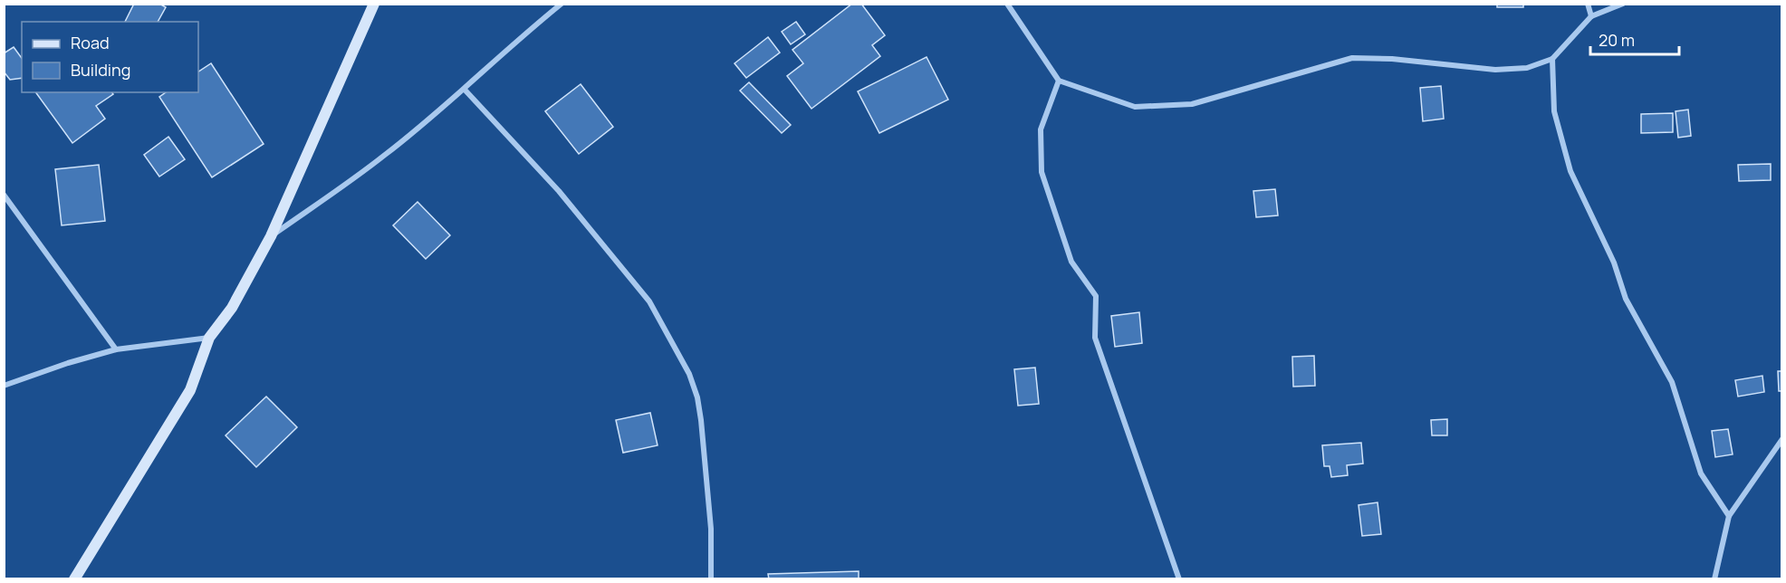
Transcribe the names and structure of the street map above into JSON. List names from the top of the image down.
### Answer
{
  "legend": ["Road", "Building"],
  "scale_bar": "20 m"
}
